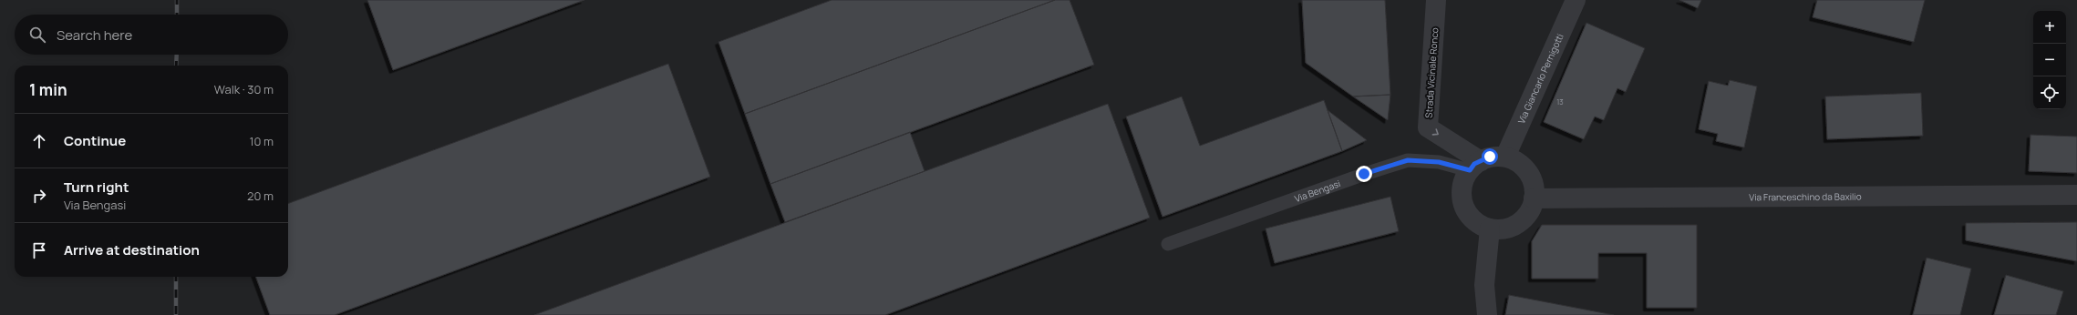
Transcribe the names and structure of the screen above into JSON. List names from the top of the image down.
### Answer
{
  "streets": {
    "street": ["Strada Vicinale Ronco", "Via Giancarlo Pernigotti", "Via Franceschino da Baxilio"],
    "lane": ["Via Bengasi"]
  },
  "crossings": [
    ["Strada Vicinale Ronco", "Via Giancarlo Pernigotti"],
    ["Strada Vicinale Ronco", "Via Bengasi"],
    ["Strada Vicinale Ronco", "Via Franceschino da Baxilio"],
    ["Via Giancarlo Pernigotti", "Via Bengasi"],
    ["Via Giancarlo Pernigotti", "Via Franceschino da Baxilio"],
    ["Via Bengasi", "Via Franceschino da Baxilio"]
  ],
  "one_way": ["Strada Vicinale Ronco"],
  "house_numbers": ["13"],
  "page": {
    "map_buttons": ["+", "−"],
    "search": "Search here",
    "heading": ["1 min", "Walk · 30 m"],
    "list": [
      ["Continue", "10 m"],
      ["Turn right", "Via Bengasi", "20 m"],
      "Arrive at destination"
    ]
  }
}
